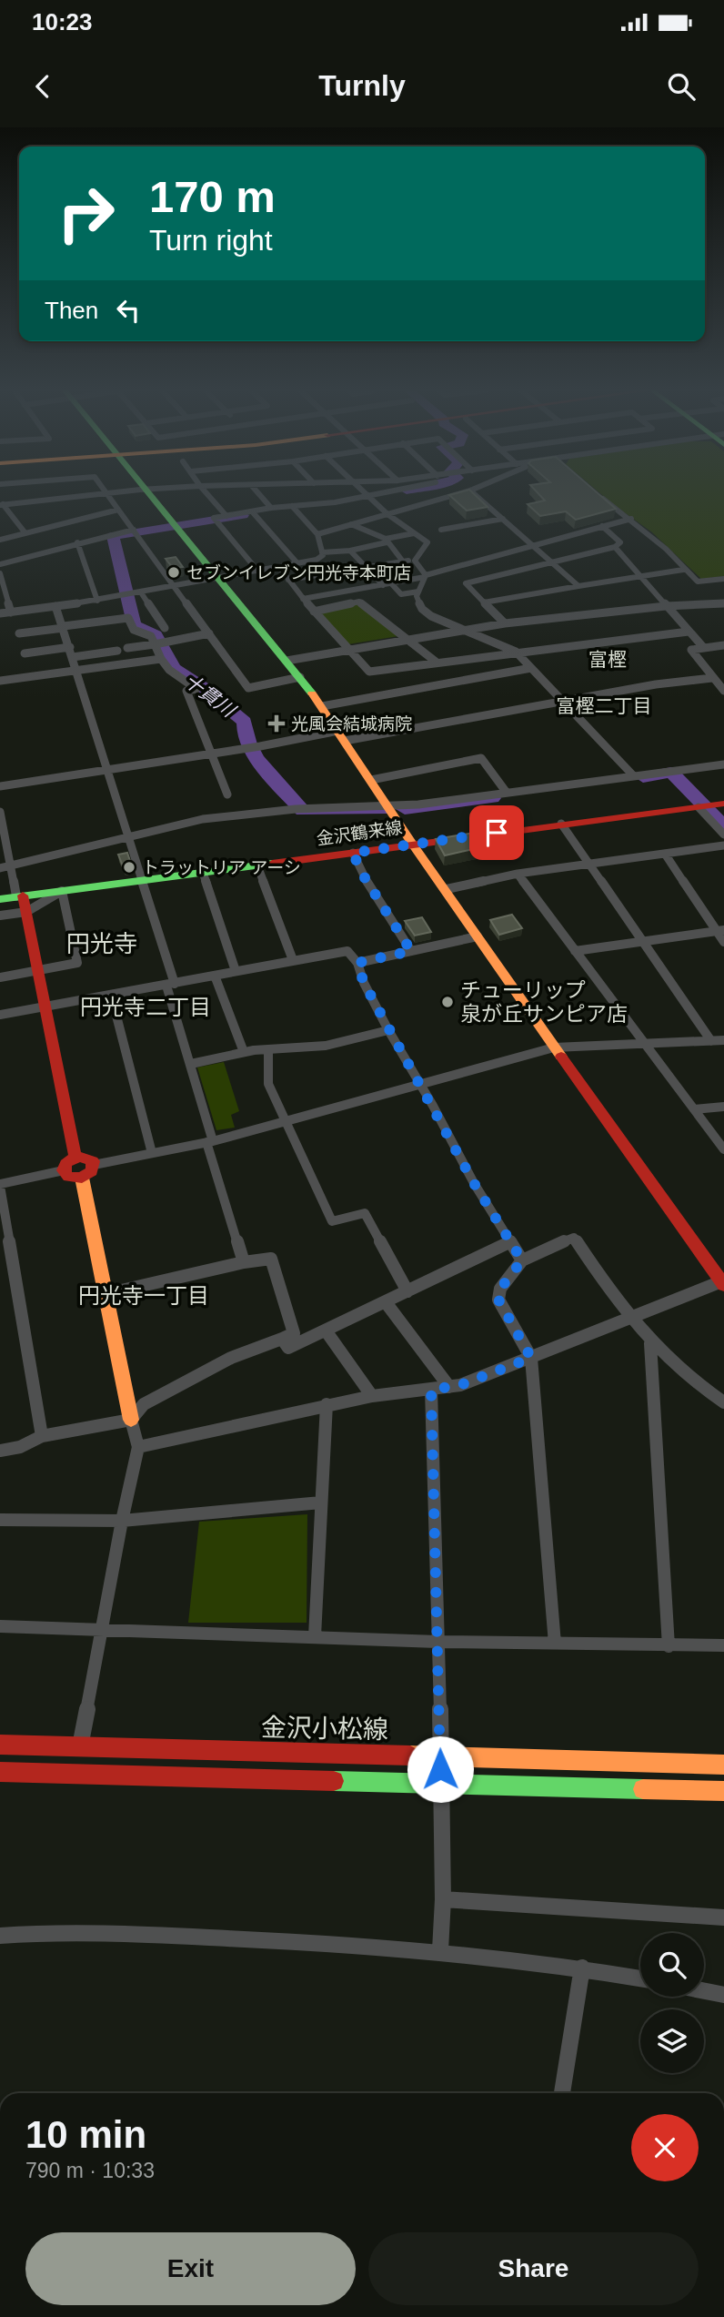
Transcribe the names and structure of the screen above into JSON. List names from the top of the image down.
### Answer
{
  "streets": {
    "street": ["金沢鶴来線", "金沢小松線"]
  },
  "districts": [
    "富樫",
    "富樫二丁目",
    "円光寺",
    "円光寺二丁目",
    "円光寺一丁目"
  ],
  "water": ["十貫川"],
  "places": {
    "other": ["セブンイレブン円光寺本町店", "トラットリア アーシ", "チューリップ 泉が丘サンピア店"],
    "health": ["光風会結城病院"]
  },
  "page": {
    "status": "10:23",
    "header": "Turnly",
    "turn": ["170 m", "Turn right"],
    "then": "Then",
    "heading": ["10 min", "790 m · 10:33"],
    "buttons": ["Exit", "Share"]
  }
}
